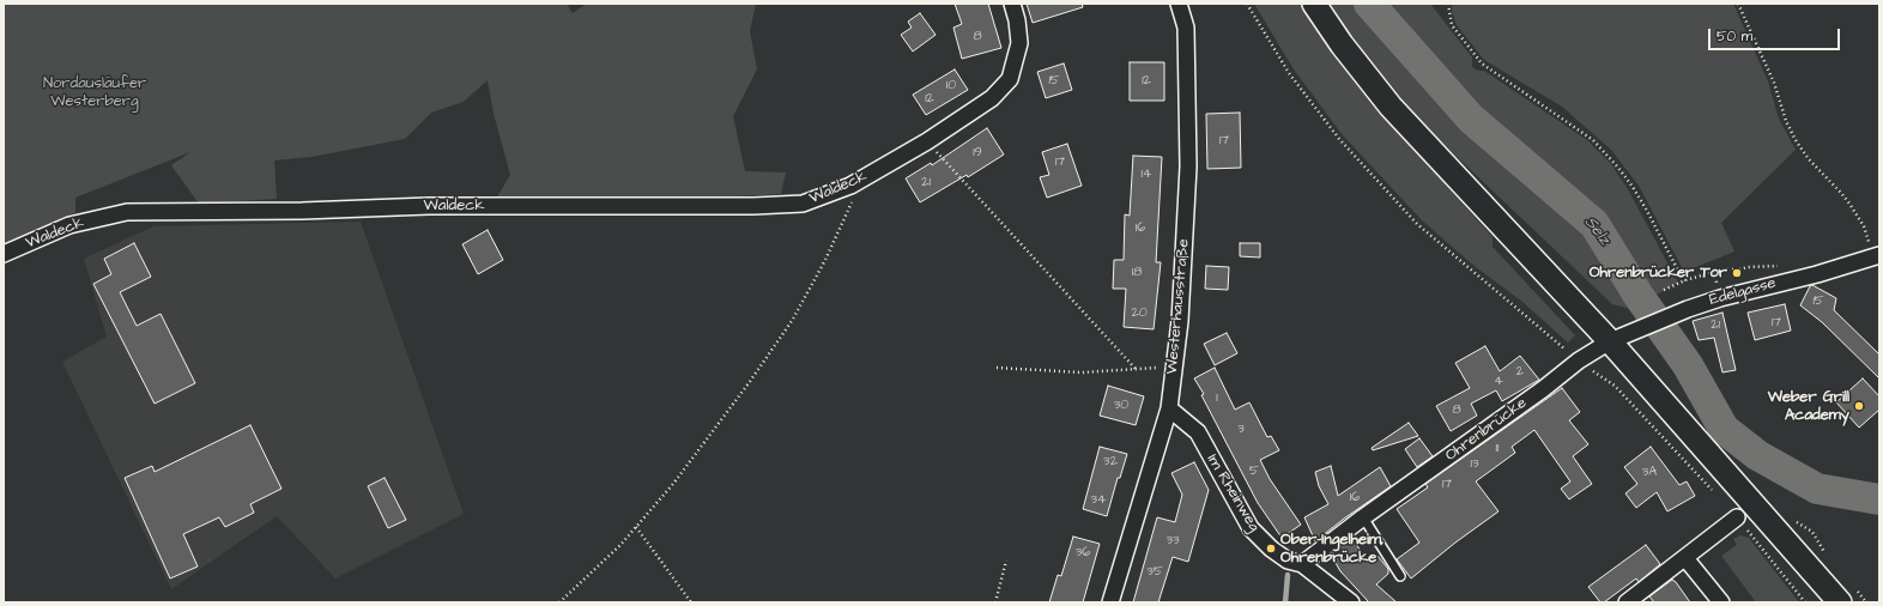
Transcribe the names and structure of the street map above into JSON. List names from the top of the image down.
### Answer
{
  "streets": {
    "street": [
      "Waldeck",
      "Edelgasse",
      "Westerhausstraße",
      "Ohrenbrücke",
      "Im Rheinweg"
    ]
  },
  "crossings": [
    ["Edelgasse", "Ohrenbrücke"],
    ["Westerhausstraße", "Im Rheinweg"],
    ["Ohrenbrücke", "Im Rheinweg"]
  ],
  "water": ["Selz"],
  "parks": ["Nordausläufer Westerberg"],
  "places": ["Ohrenbrücker Tor", "Weber Grill Academy", "Ober-Ingelheim, Ohrenbrücke"],
  "house_numbers": [
    "8",
    "15",
    "12",
    "10",
    "12",
    "17",
    "19",
    "17",
    "14",
    "21",
    "16",
    "18",
    "15",
    "20",
    "17",
    "21",
    "2",
    "4",
    "1",
    "30",
    "8",
    "3",
    "11",
    "32",
    "13",
    "5",
    "3A",
    "17",
    "16",
    "34",
    "33",
    "36",
    "35"
  ],
  "scale_bar": "50 m"
}
